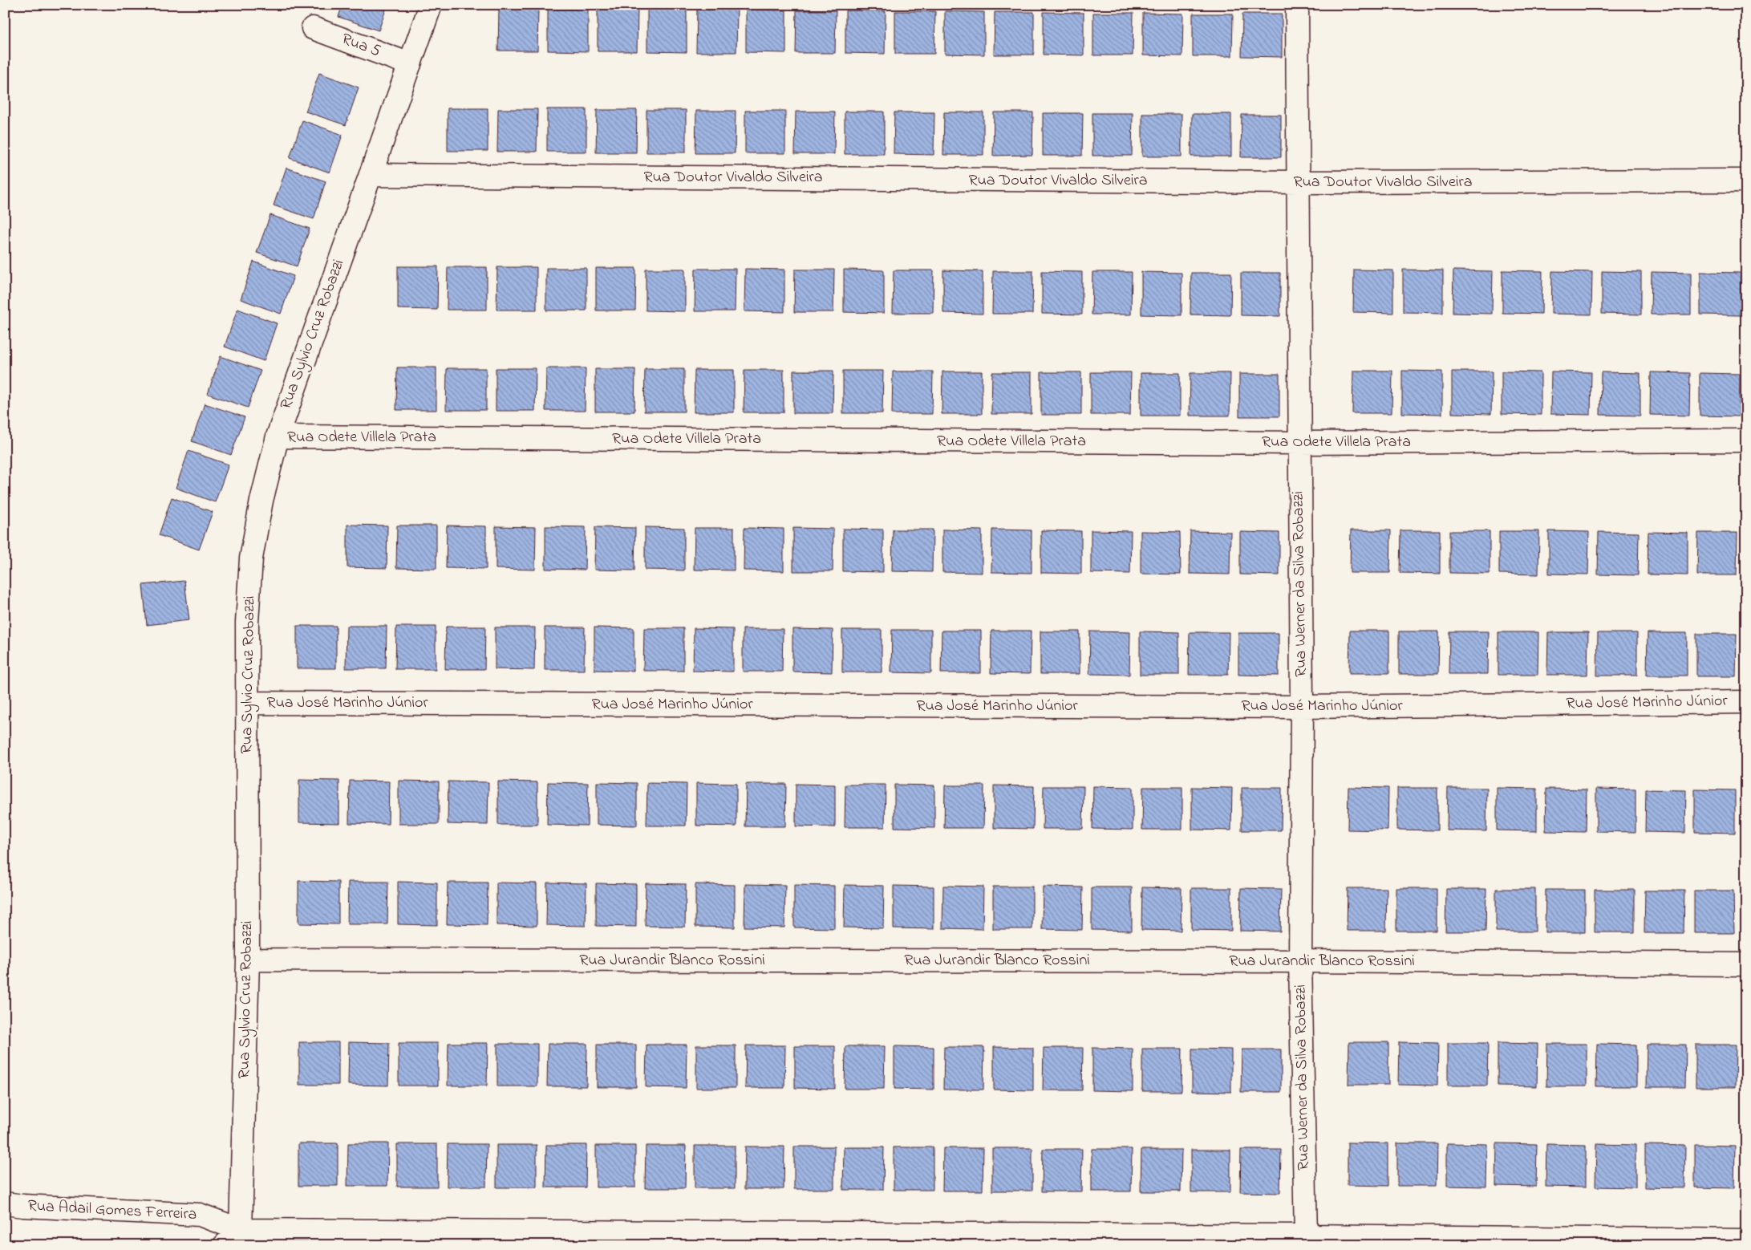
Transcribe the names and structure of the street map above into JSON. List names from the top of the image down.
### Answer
{
  "streets": {
    "street": [
      "Rua 5",
      "Rua Doutor Vivaldo Silveira",
      "Rua Sylvio Cruz Robazzi",
      "Rua Odete Villela Prata",
      "Rua Werner da Silva Robazzi",
      "Rua José Marinho Júnior",
      "Rua Jurandir Blanco Rossini",
      "Rua Adail Gomes Ferreira"
    ]
  },
  "crossings": [
    ["Rua 5", "Rua Sylvio Cruz Robazzi"],
    ["Rua Doutor Vivaldo Silveira", "Rua Sylvio Cruz Robazzi"],
    ["Rua Doutor Vivaldo Silveira", "Rua Werner da Silva Robazzi"],
    ["Rua Sylvio Cruz Robazzi", "Rua Odete Villela Prata"],
    ["Rua Sylvio Cruz Robazzi", "Rua José Marinho Júnior"],
    ["Rua Sylvio Cruz Robazzi", "Rua Jurandir Blanco Rossini"],
    ["Rua Sylvio Cruz Robazzi", "Rua Adail Gomes Ferreira"],
    ["Rua Odete Villela Prata", "Rua Werner da Silva Robazzi"],
    ["Rua Werner da Silva Robazzi", "Rua José Marinho Júnior"],
    ["Rua Werner da Silva Robazzi", "Rua Jurandir Blanco Rossini"],
    ["Rua Werner da Silva Robazzi", "Rua Adail Gomes Ferreira"]
  ]
}
